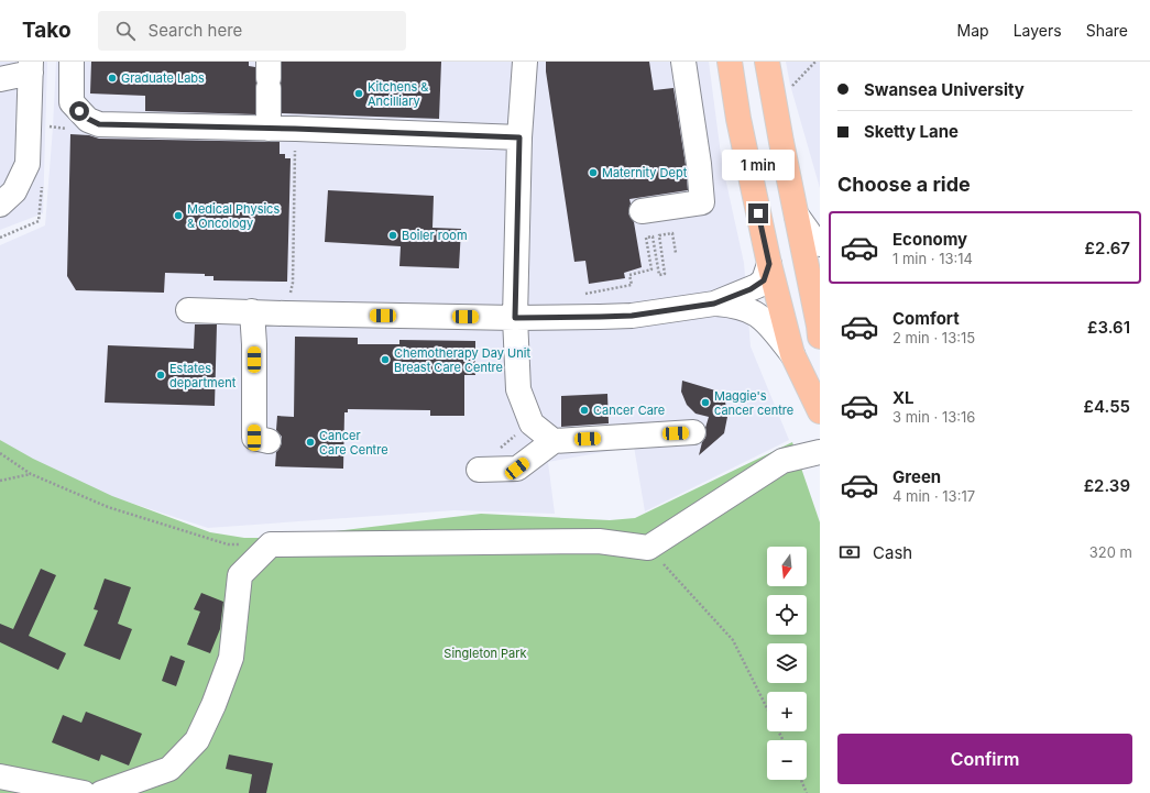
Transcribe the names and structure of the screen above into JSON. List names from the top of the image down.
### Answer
{
  "parks": ["Singleton Park"],
  "places": [
    "Graduate Labs",
    "Kitchens & Ancilliary",
    "Maternity Dept",
    "Medical Physics & Oncology",
    "Boiler room",
    "Chemotherapy Day Unit Breast Care Centre",
    "Estates department",
    "Maggie's cancer centre",
    "Cancer Care",
    "Cancer Care Centre"
  ],
  "north": "bottom",
  "page": {
    "header": "Tako",
    "search": "Search here",
    "nav": ["Map", "Layers", "Share"],
    "banner": ["Swansea University", "Sketty Lane"],
    "bubble": "1 min",
    "heading": "Choose a ride",
    "list": [
      {
        "name": "Economy",
        "note": "1 min · 13:14",
        "value": "£2.67"
      },
      {
        "name": "Comfort",
        "note": "2 min · 13:15",
        "value": "£3.61"
      },
      {
        "name": "XL",
        "note": "3 min · 13:16",
        "value": "£4.55"
      },
      {
        "name": "Green",
        "note": "4 min · 13:17",
        "value": "£2.39"
      }
    ],
    "pay": ["Cash", "320 m"],
    "map_buttons": ["+", "−"],
    "buttons": "Confirm"
  }
}
